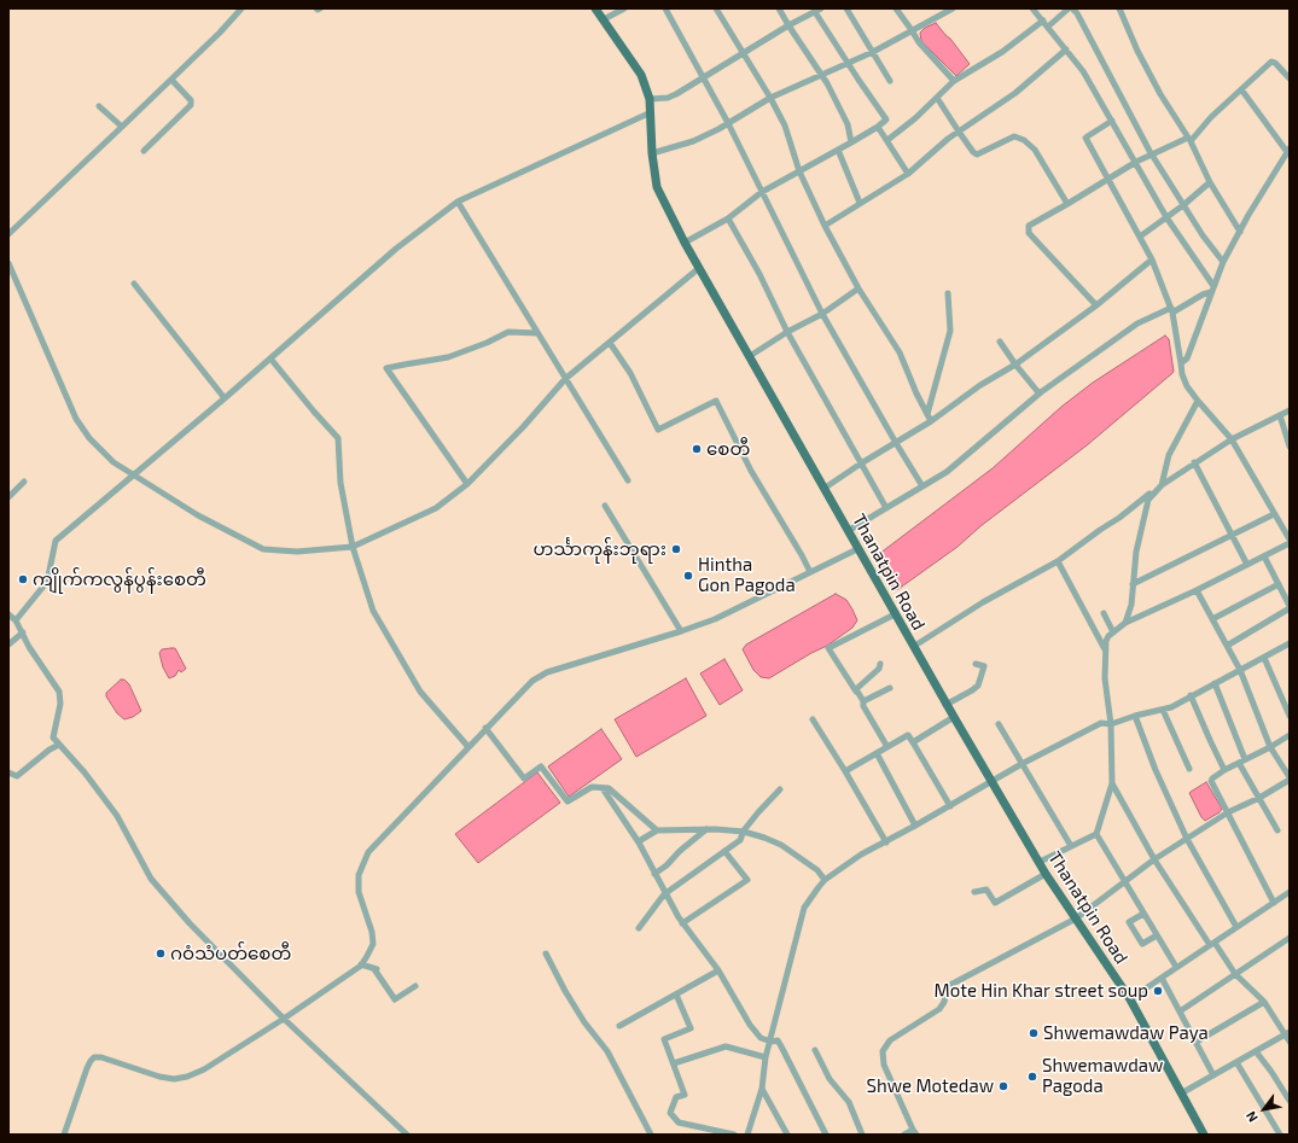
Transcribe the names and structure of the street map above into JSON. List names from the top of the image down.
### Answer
{
  "streets": {
    "main road": ["Thanatpin Road"]
  },
  "places": [
    "စေတီ",
    "ဟင်္သာကုန်းဘုရား",
    "Hintha Gon Pagoda",
    "ကျိုက်ကလွန်ပွန်းစေတီ",
    "ဂဝံသံပတ်စေတီ",
    "Mote Hin Khar street soup",
    "Shwemawdaw Paya",
    "Shwemawdaw Pagoda",
    "Shwe Motedaw"
  ],
  "north": "bottom left"
}
